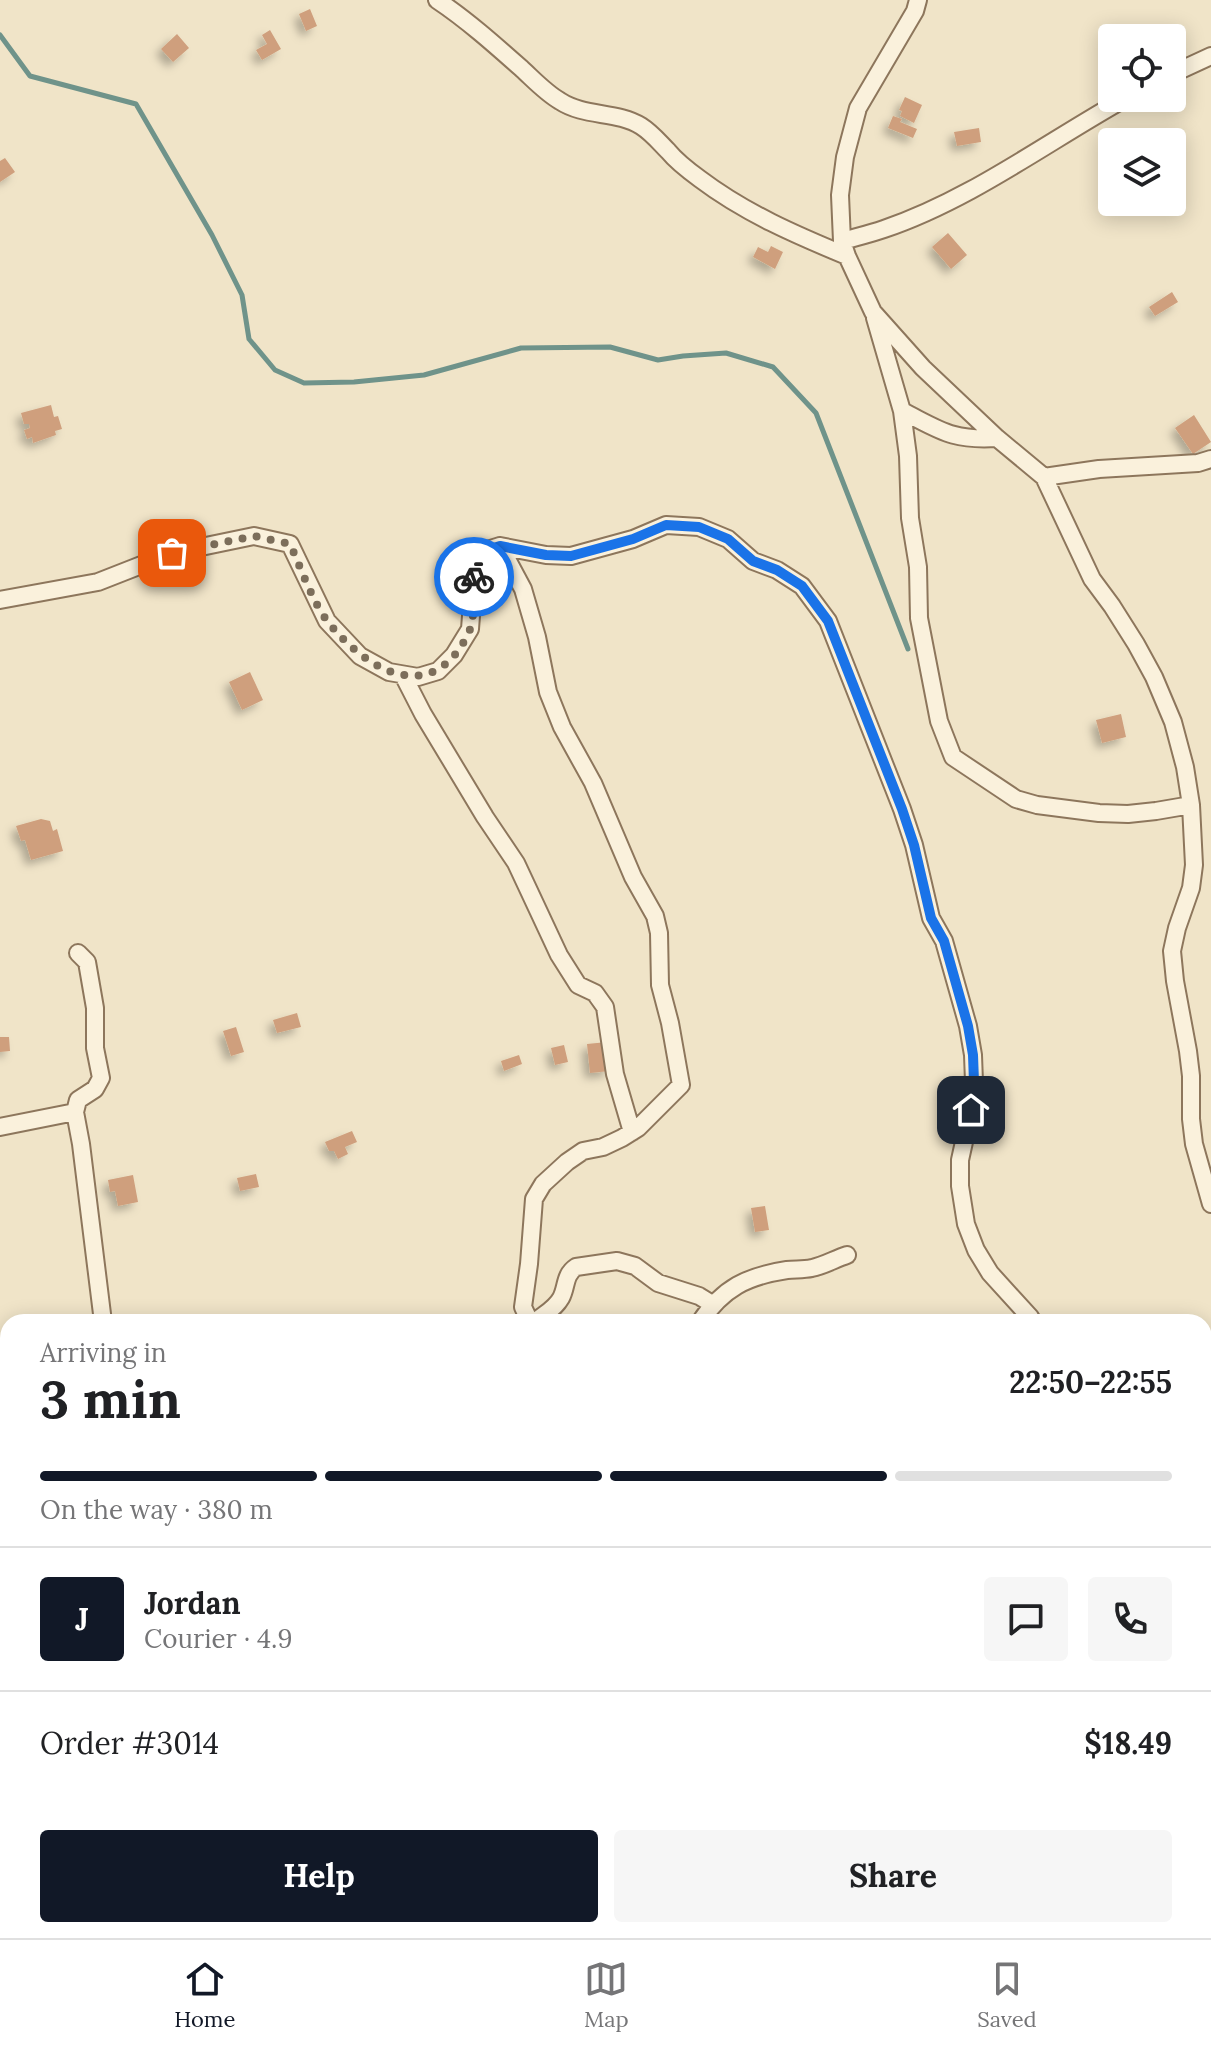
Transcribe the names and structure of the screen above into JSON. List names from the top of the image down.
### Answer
{
  "page": {
    "heading": ["3 min", "Arriving in", "22:50–22:55"],
    "panel": [
      "Jordan",
      "Courier · 4.9",
      "Order #3014",
      "$18.49"
    ],
    "bar": "On the way · 380 m",
    "round": "J",
    "buttons": ["Help", "Share"],
    "tabs": ["Home", "Map", "Saved"]
  }
}
